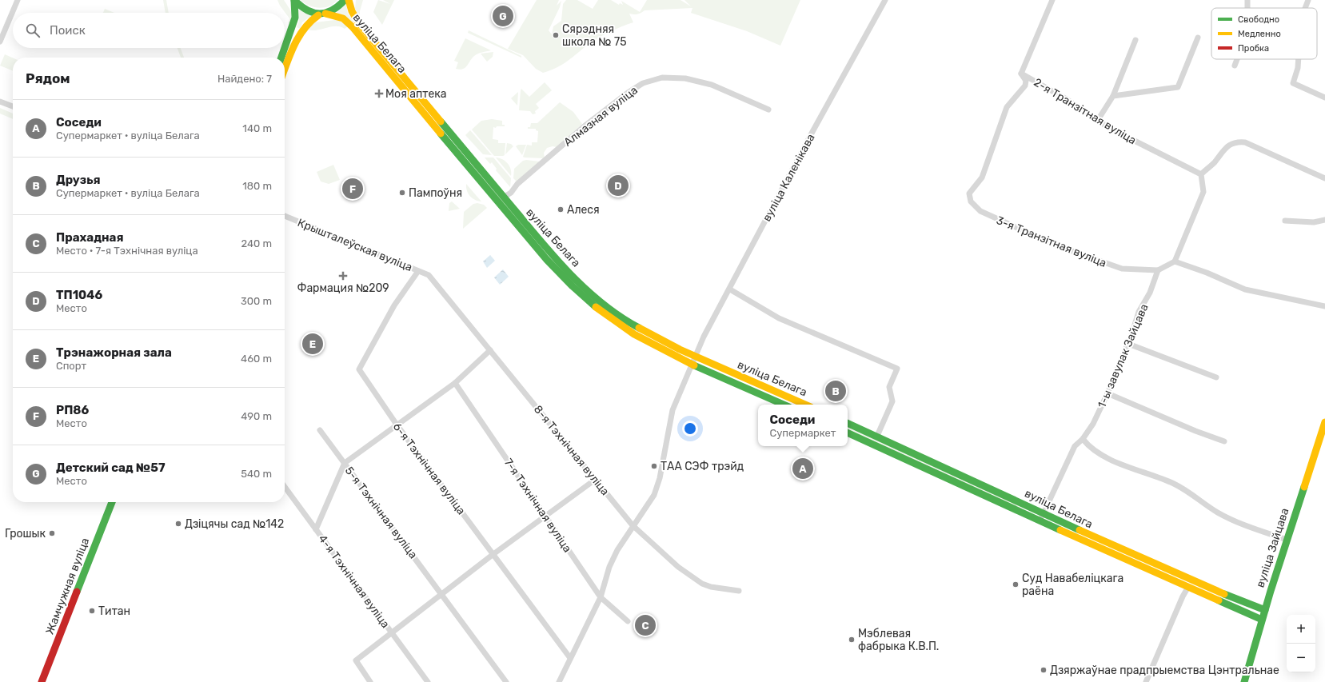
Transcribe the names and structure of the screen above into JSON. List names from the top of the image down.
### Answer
{
  "streets": {
    "street": [
      "вуліца Белага",
      "2-я Транзітная вуліца",
      "Алмазная вуліца",
      "вуліца Каленікава",
      "3-я Транзітная вуліца",
      "Крышталеўская вуліца",
      "1-ы завулак Зайцава",
      "8-я Тэхнічная вуліца",
      "6-я Тэхнічная вуліца",
      "7-я Тэхнічная вуліца",
      "5-я Тэхнічная вуліца",
      "вуліца Зайцава",
      "4-я Тэхнічная вуліца",
      "Жамчужная вуліца"
    ]
  },
  "crossings": [
    ["вуліца Белага", "Алмазная вуліца"],
    ["вуліца Белага", "вуліца Каленікава"],
    ["вуліца Белага", "1-ы завулак Зайцава"],
    ["вуліца Белага", "вуліца Зайцава"],
    ["2-я Транзітная вуліца", "3-я Транзітная вуліца"],
    ["вуліца Каленікава", "8-я Тэхнічная вуліца"],
    ["вуліца Каленікава", "6-я Тэхнічная вуліца"],
    ["вуліца Каленікава", "7-я Тэхнічная вуліца"],
    ["3-я Транзітная вуліца", "1-ы завулак Зайцава"],
    ["Крышталеўская вуліца", "8-я Тэхнічная вуліца"],
    ["Крышталеўская вуліца", "6-я Тэхнічная вуліца"]
  ],
  "places": {
    "other": [
      "Сярэдняя школа № 75",
      "Пампоўня",
      "Алеся",
      "ТАА СЭФ трэйд",
      "Дзіцячы сад №142",
      "Грошык",
      "Суд Навабеліцкага раёна",
      "Титан",
      "Мэблевая фабрыка К.В.П.",
      "Дзяржаўнае прадпрыемства Цэнтральнае"
    ],
    "health": ["Моя аптека", "Фармация №209"]
  },
  "legend": ["Свободно", "Медленно", "Пробка"],
  "page": {
    "pins": [
      "G",
      "D",
      "F",
      "E",
      "B",
      "A",
      "C"
    ],
    "search": "Поиск",
    "heading": ["Рядом", "Найдено: 7"],
    "list": [
      {
        "mark": "A",
        "name": "Соседи",
        "note": "Супермаркет · вуліца Белага",
        "value": "140 m"
      },
      {
        "mark": "B",
        "name": "Друзья",
        "note": "Супермаркет · вуліца Белага",
        "value": "180 m"
      },
      {
        "mark": "C",
        "name": "Прахадная",
        "note": "Место · 7-я Тэхнічная вуліца",
        "value": "240 m"
      },
      {
        "mark": "D",
        "name": "ТП1046",
        "note": "Место",
        "value": "300 m"
      },
      {
        "mark": "E",
        "name": "Трэнажорная зала",
        "note": "Спорт",
        "value": "460 m"
      },
      {
        "mark": "F",
        "name": "РП86",
        "note": "Место",
        "value": "490 m"
      },
      {
        "mark": "G",
        "name": "Детский сад №57",
        "note": "Место",
        "value": "540 m"
      }
    ],
    "popup": ["Соседи", "Супермаркет"],
    "map_buttons": ["+", "−"]
  }
}
